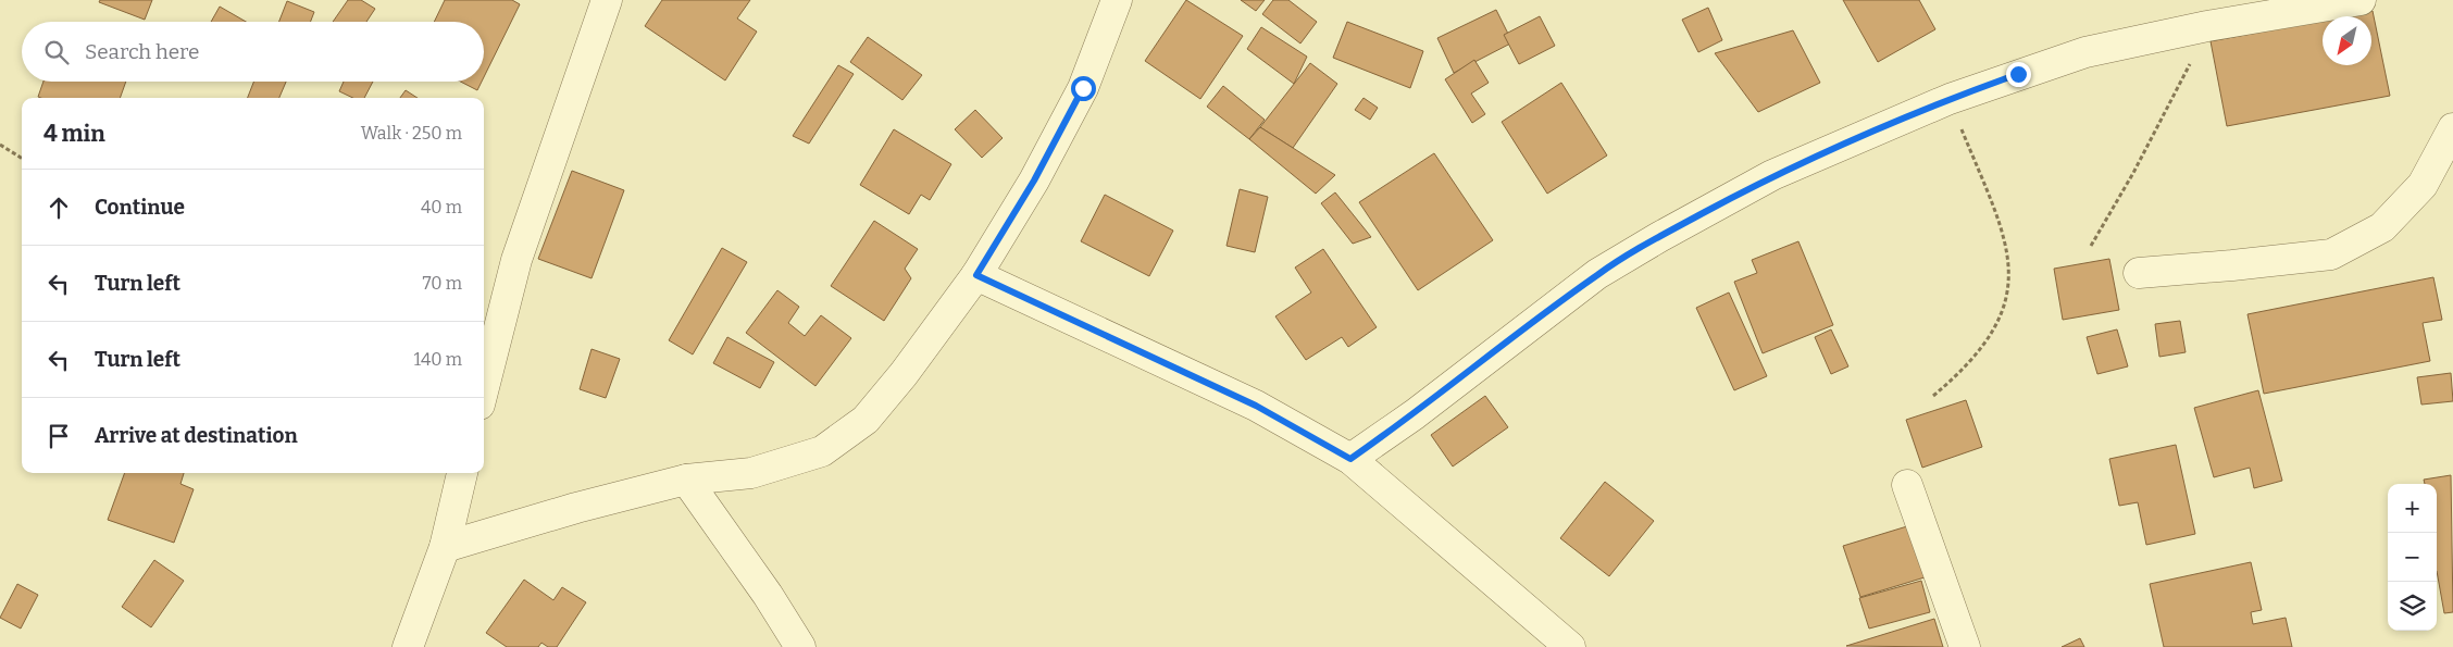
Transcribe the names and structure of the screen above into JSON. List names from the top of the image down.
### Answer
{
  "north": "bottom left",
  "page": {
    "search": "Search here",
    "heading": ["4 min", "Walk · 250 m"],
    "list": [
      ["Continue", "40 m"],
      ["Turn left", "70 m"],
      ["Turn left", "140 m"],
      "Arrive at destination"
    ],
    "map_buttons": ["+", "−"]
  }
}
